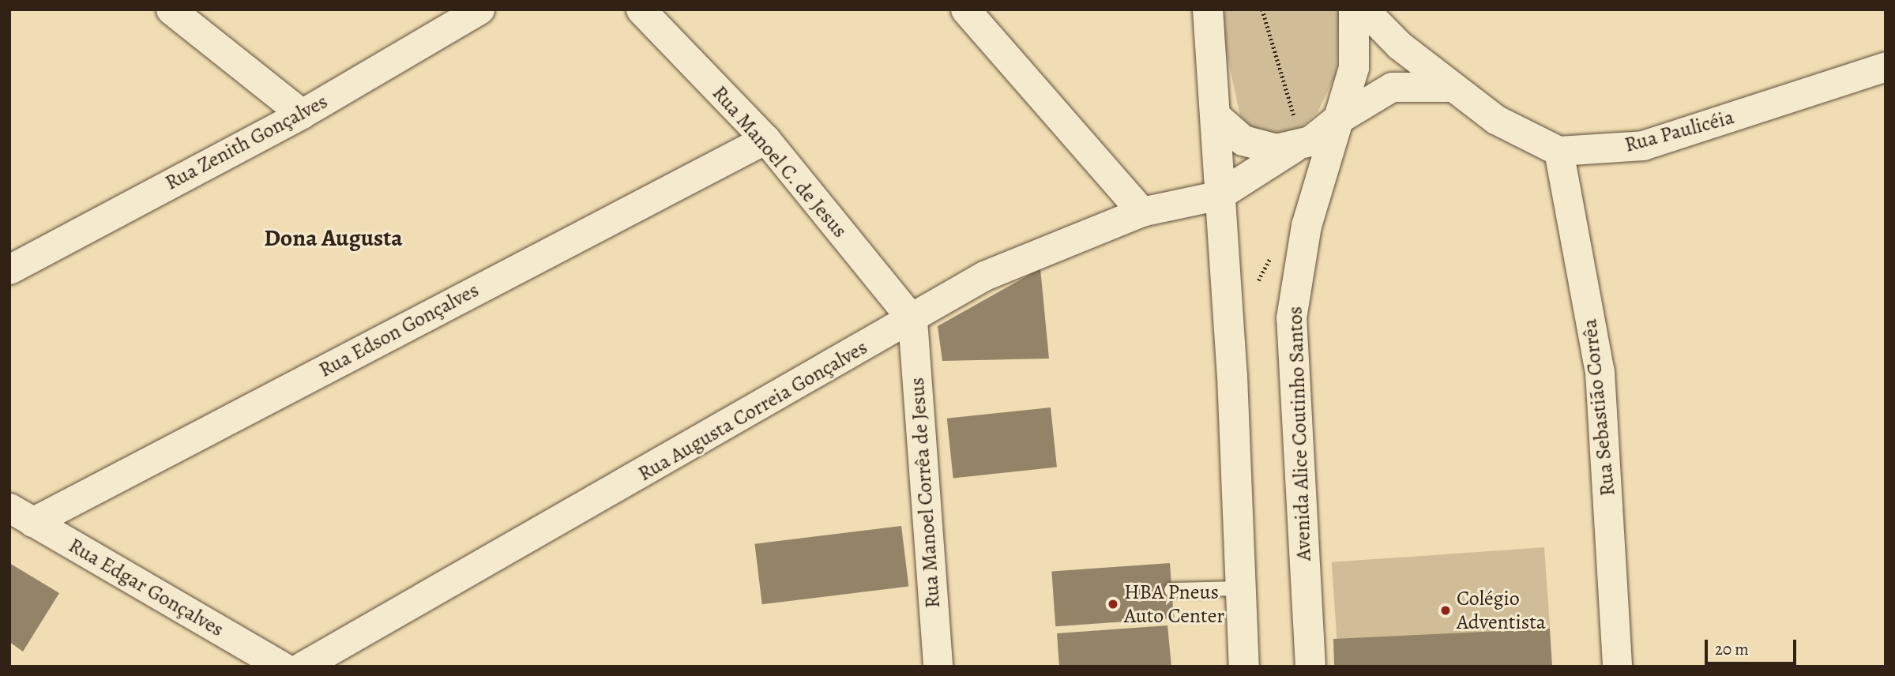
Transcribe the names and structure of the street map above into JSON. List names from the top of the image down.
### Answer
{
  "streets": {
    "main road": ["Avenida Alice Coutinho Santos"],
    "street": [
      "Rua Paulicéia",
      "Rua Zenith Gonçalves",
      "Rua Manoel C. de Jesus",
      "Rua Edson Gonçalves",
      "Rua Sebastião Corrêa",
      "Rua Augusta Correia Gonçalves",
      "Rua Manoel Corrêa de Jesus",
      "Rua Edgar Gonçalves"
    ]
  },
  "crossings": [
    ["Rua Paulicéia", "Rua Sebastião Corrêa"],
    ["Rua Manoel C. de Jesus", "Rua Edson Gonçalves"],
    ["Rua Manoel C. de Jesus", "Rua Augusta Correia Gonçalves"],
    ["Rua Manoel C. de Jesus", "Rua Manoel Corrêa de Jesus"],
    ["Rua Edson Gonçalves", "Rua Edgar Gonçalves"],
    ["Rua Augusta Correia Gonçalves", "Rua Manoel Corrêa de Jesus"]
  ],
  "districts": ["Dona Augusta"],
  "places": ["HBA Pneus Auto Center", "Colégio Adventista"],
  "scale_bar": "20 m"
}
